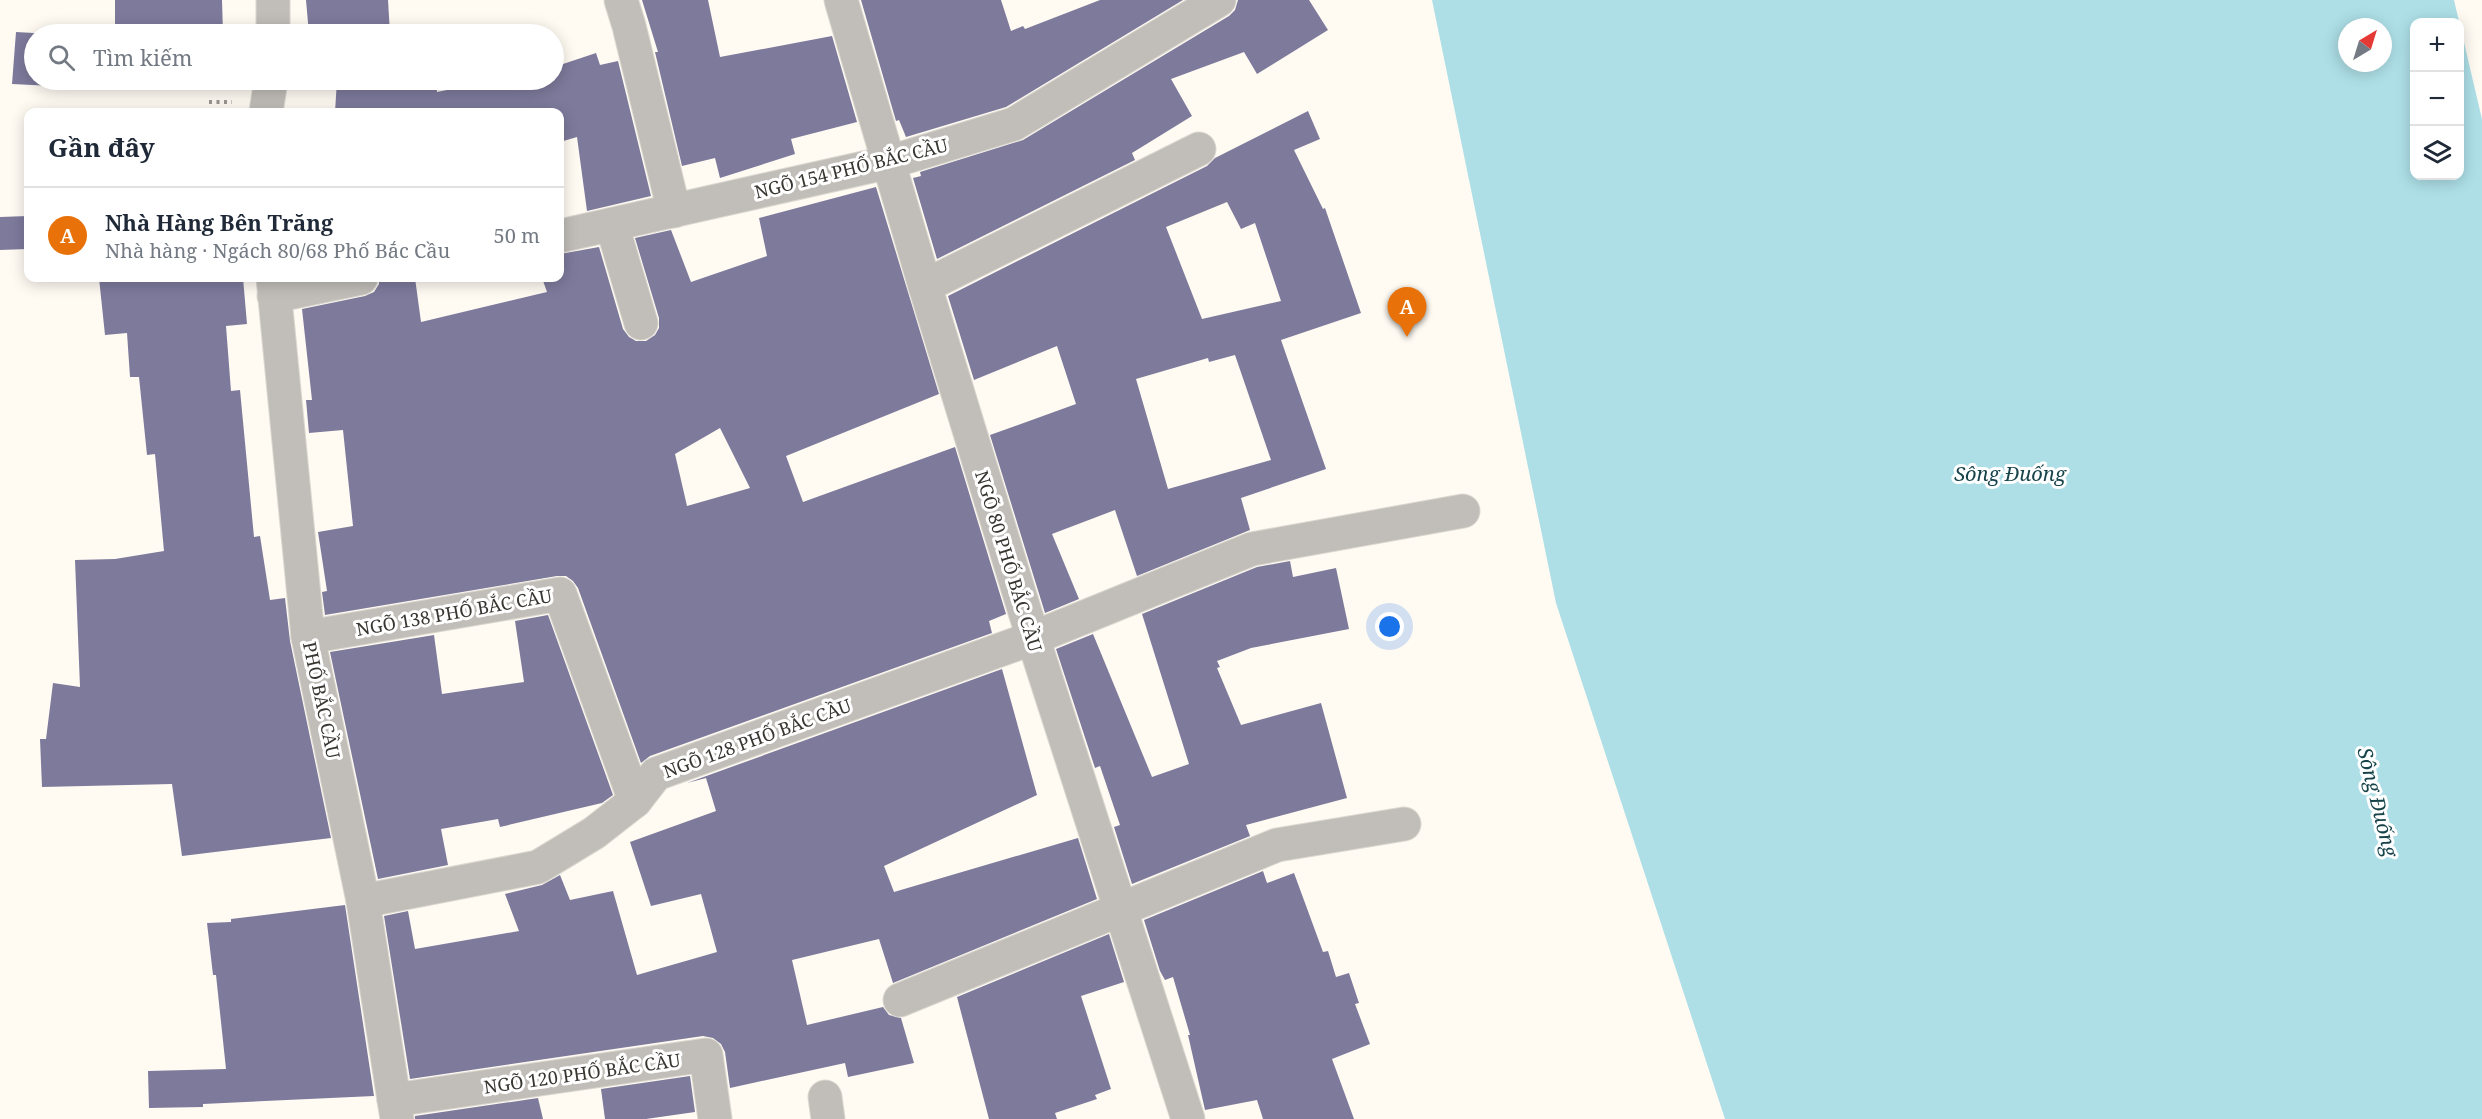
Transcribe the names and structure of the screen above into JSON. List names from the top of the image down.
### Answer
{
  "streets": {
    "street": [
      "NGÕ 154 PHỐ BẮC CẦU",
      "NGÕ 80 PHỐ BẮC CẦU",
      "NGÕ 138 PHỐ BẮC CẦU",
      "PHỐ BẮC CẦU",
      "NGÕ 128 PHỐ BẮC CẦU",
      "NGÕ 120 PHỐ BẮC CẦU"
    ]
  },
  "crossings": [
    ["NGÕ 154 PHỐ BẮC CẦU", "NGÕ 80 PHỐ BẮC CẦU"],
    ["NGÕ 80 PHỐ BẮC CẦU", "NGÕ 128 PHỐ BẮC CẦU"],
    ["NGÕ 138 PHỐ BẮC CẦU", "PHỐ BẮC CẦU"],
    ["NGÕ 138 PHỐ BẮC CẦU", "NGÕ 128 PHỐ BẮC CẦU"],
    ["PHỐ BẮC CẦU", "NGÕ 128 PHỐ BẮC CẦU"],
    ["PHỐ BẮC CẦU", "NGÕ 120 PHỐ BẮC CẦU"]
  ],
  "water": ["Sông Đuống"],
  "north": "top right",
  "page": {
    "map_buttons": ["+", "−"],
    "search": "Tìm kiếm",
    "heading": "Gần đây",
    "list": [
      {
        "mark": "A",
        "name": "Nhà Hàng Bên Trăng",
        "note": "Nhà hàng · Ngách 80/68 Phố Bắc Cầu",
        "value": "50 m"
      }
    ],
    "pins": "A"
  }
}
